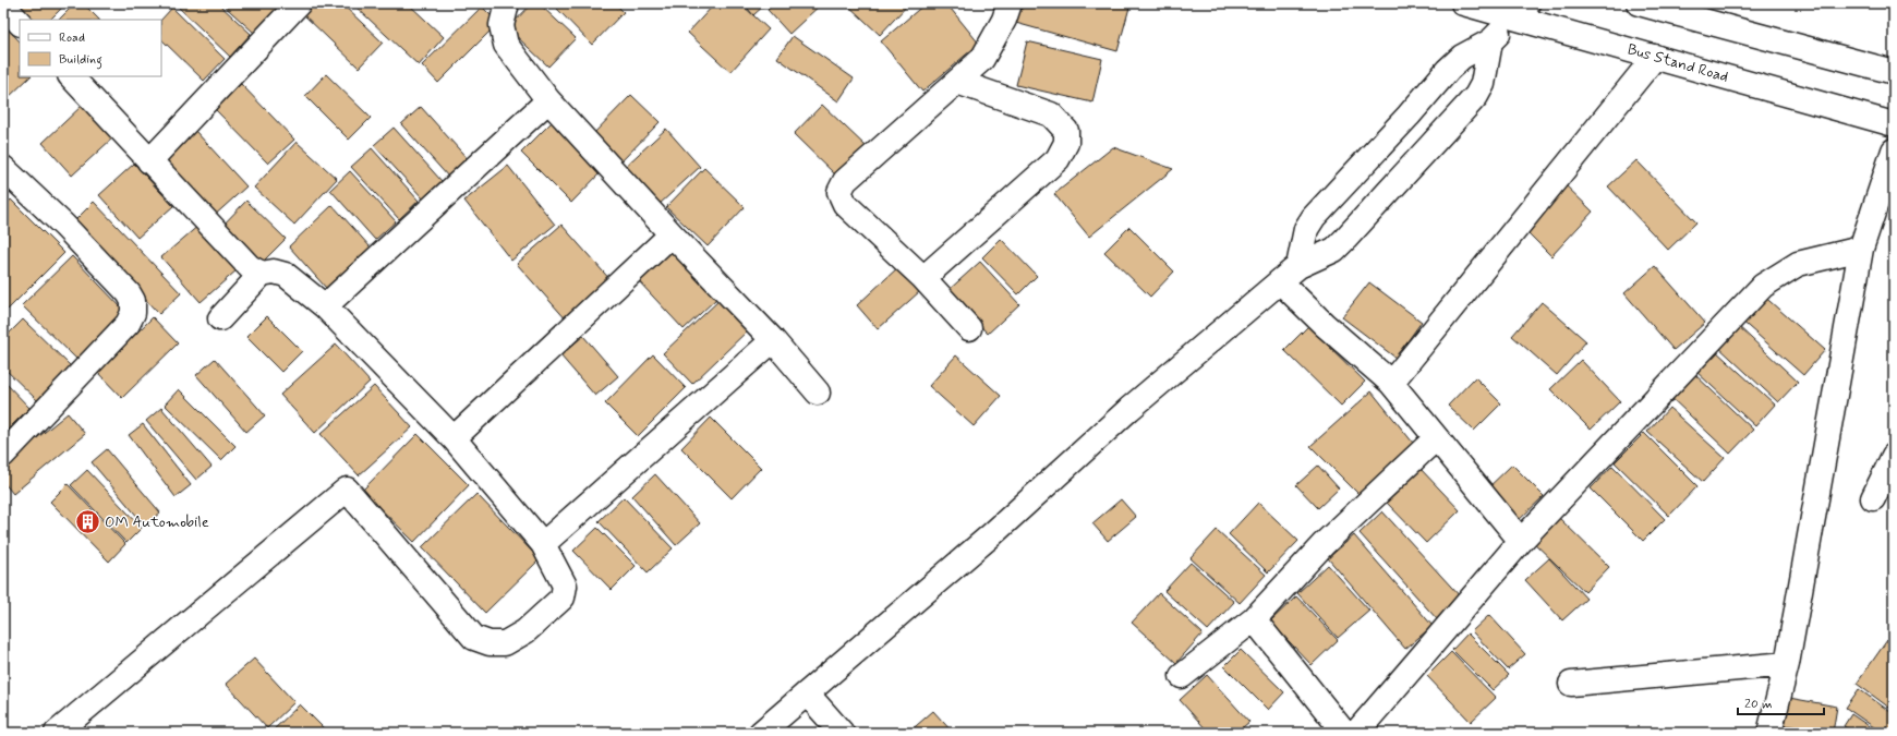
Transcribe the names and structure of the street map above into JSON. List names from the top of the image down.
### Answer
{
  "streets": {
    "street": ["Bus Stand Road"]
  },
  "places": {
    "building": ["OM Automobile"]
  },
  "legend": ["Road", "Building"],
  "scale_bar": "20 m"
}
